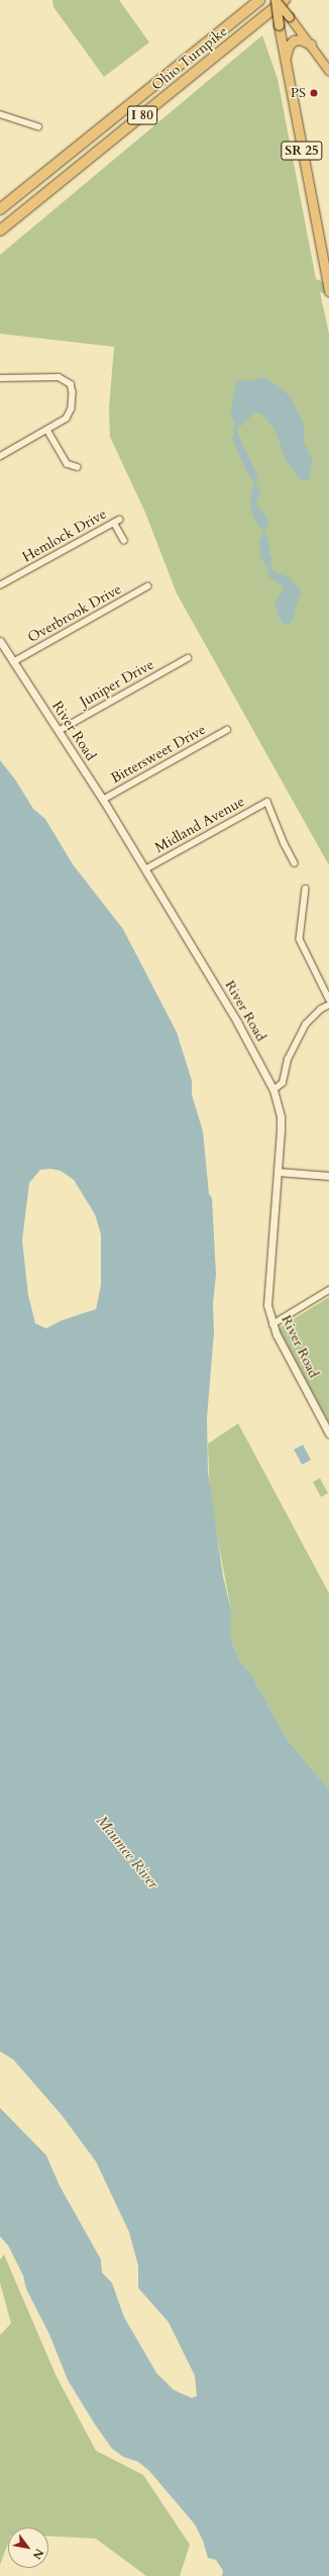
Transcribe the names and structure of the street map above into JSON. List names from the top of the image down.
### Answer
{
  "streets": {
    "highway": ["Ohio Turnpike", "I 80", "SR 25"],
    "street": [
      "Hemlock Drive",
      "Overbrook Drive",
      "Juniper Drive",
      "River Road",
      "Bittersweet Drive",
      "Midland Avenue"
    ]
  },
  "crossings": [
    ["Overbrook Drive", "River Road"],
    ["Juniper Drive", "River Road"],
    ["River Road", "Bittersweet Drive"],
    ["River Road", "Midland Avenue"]
  ],
  "water": ["Maumee River"],
  "places": ["PS"],
  "north": "bottom right"
}
